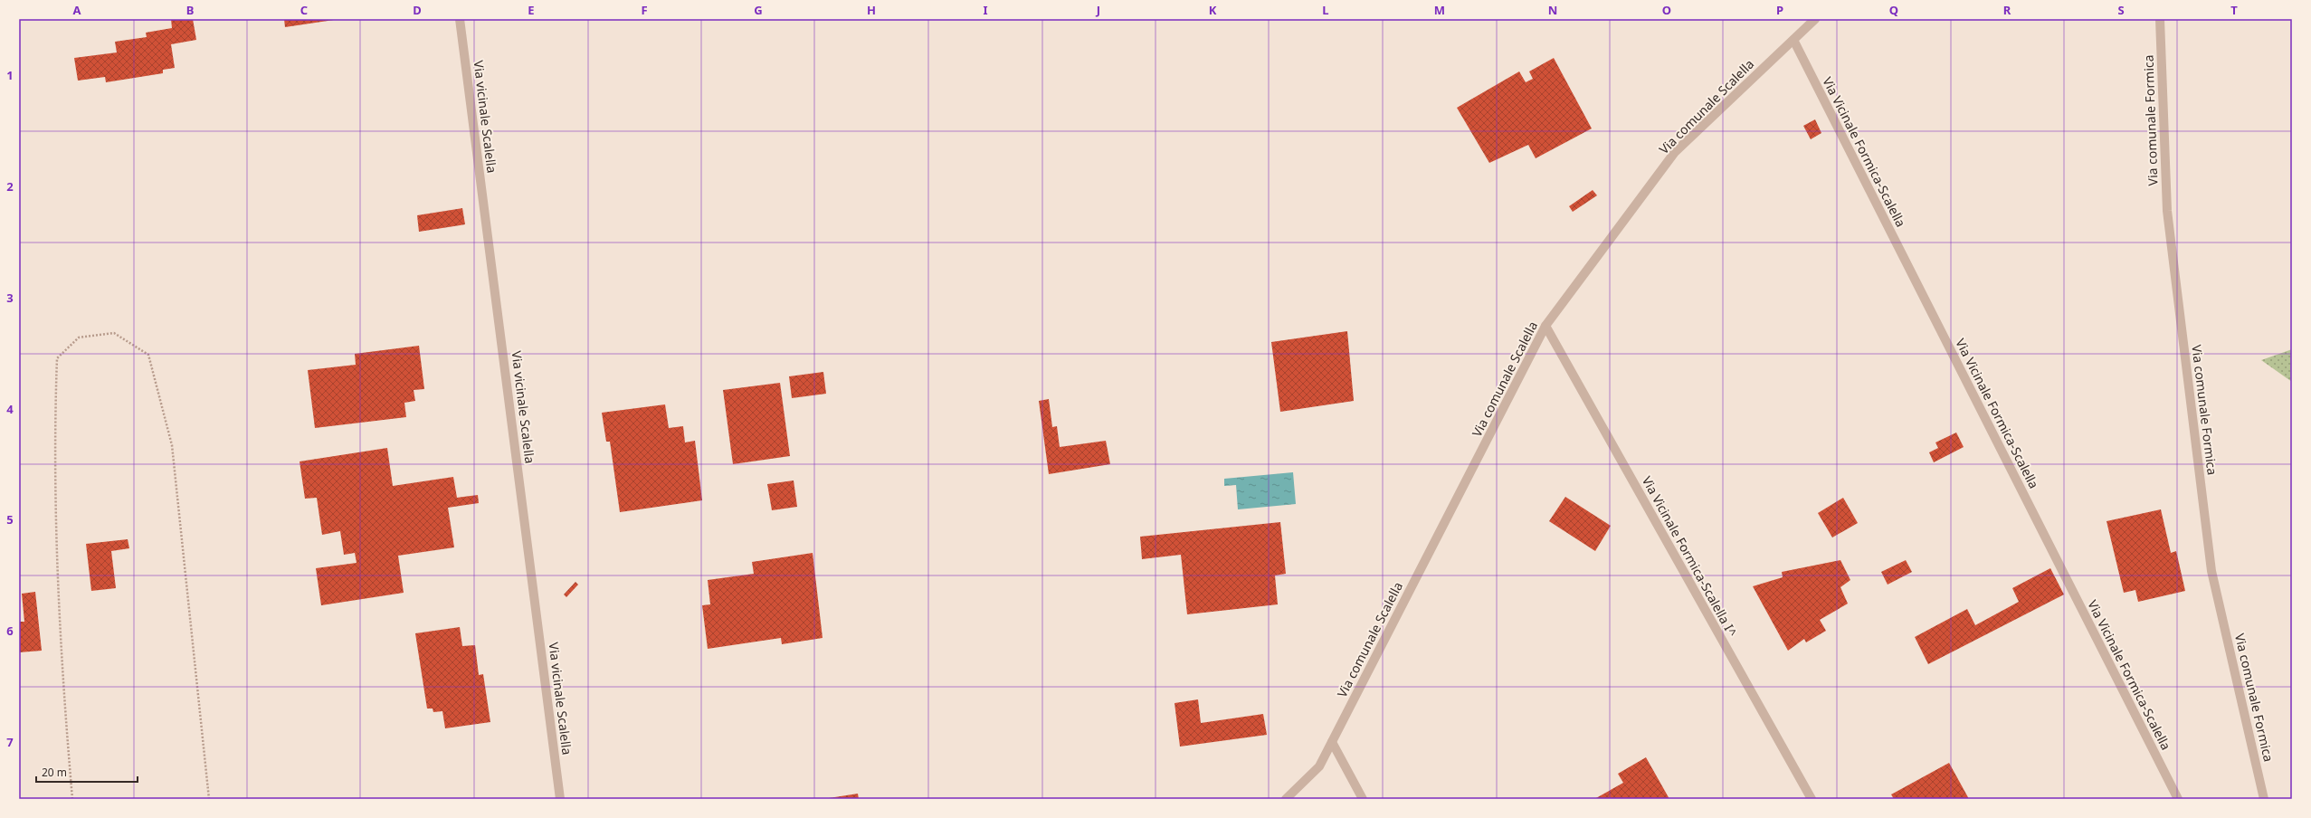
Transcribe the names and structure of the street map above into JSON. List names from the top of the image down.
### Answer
{
  "streets": {
    "street": [
      "Via comunale Scalella",
      "Via vicinale Scalella",
      "Via comunale Formica",
      "Via Vicinale Formica-Scalella",
      "Via Vicinale Formica-Scalella I^"
    ]
  },
  "crossings": [
    ["Via comunale Scalella", "Via Vicinale Formica-Scalella"],
    ["Via comunale Scalella", "Via Vicinale Formica-Scalella I^"]
  ],
  "scale_bar": "20 m",
  "grid": {
    "columns": [
      "A",
      "B",
      "C",
      "D",
      "E",
      "F",
      "G",
      "H",
      "I",
      "J",
      "K",
      "L",
      "M",
      "N",
      "O",
      "P",
      "Q",
      "R",
      "S",
      "T"
    ],
    "rows": [
      "1",
      "2",
      "3",
      "4",
      "5",
      "6",
      "7"
    ]
  }
}
